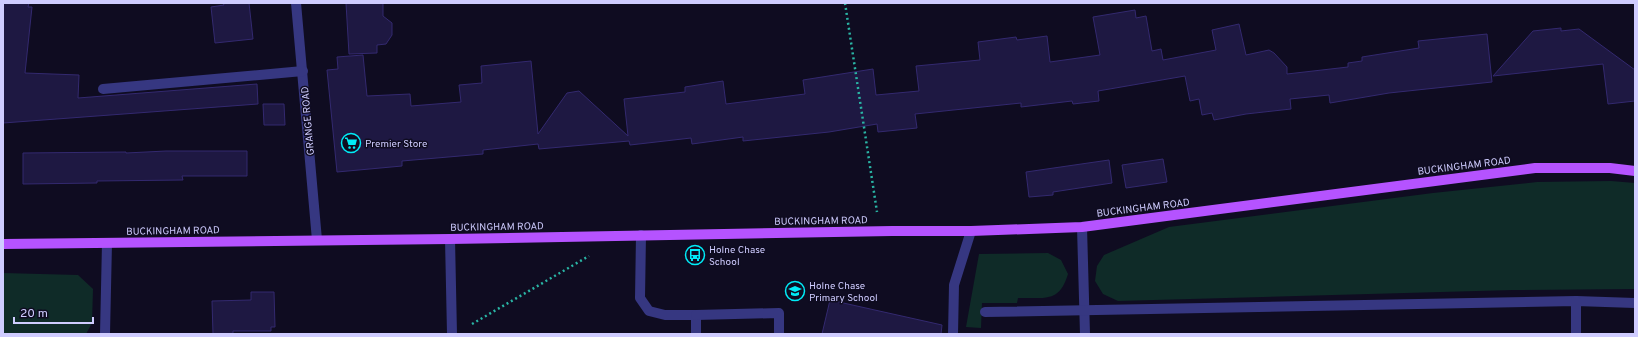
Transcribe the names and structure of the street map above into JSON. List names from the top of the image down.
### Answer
{
  "streets": {
    "main road": ["BUCKINGHAM ROAD"],
    "street": ["GRANGE ROAD"]
  },
  "crossings": [
    ["GRANGE ROAD", "BUCKINGHAM ROAD"]
  ],
  "places": {
    "supermarket": ["Premier Store"],
    "bus stop": ["Holne Chase School"],
    "school or university": ["Holne Chase Primary School"]
  },
  "scale_bar": "20 m"
}
